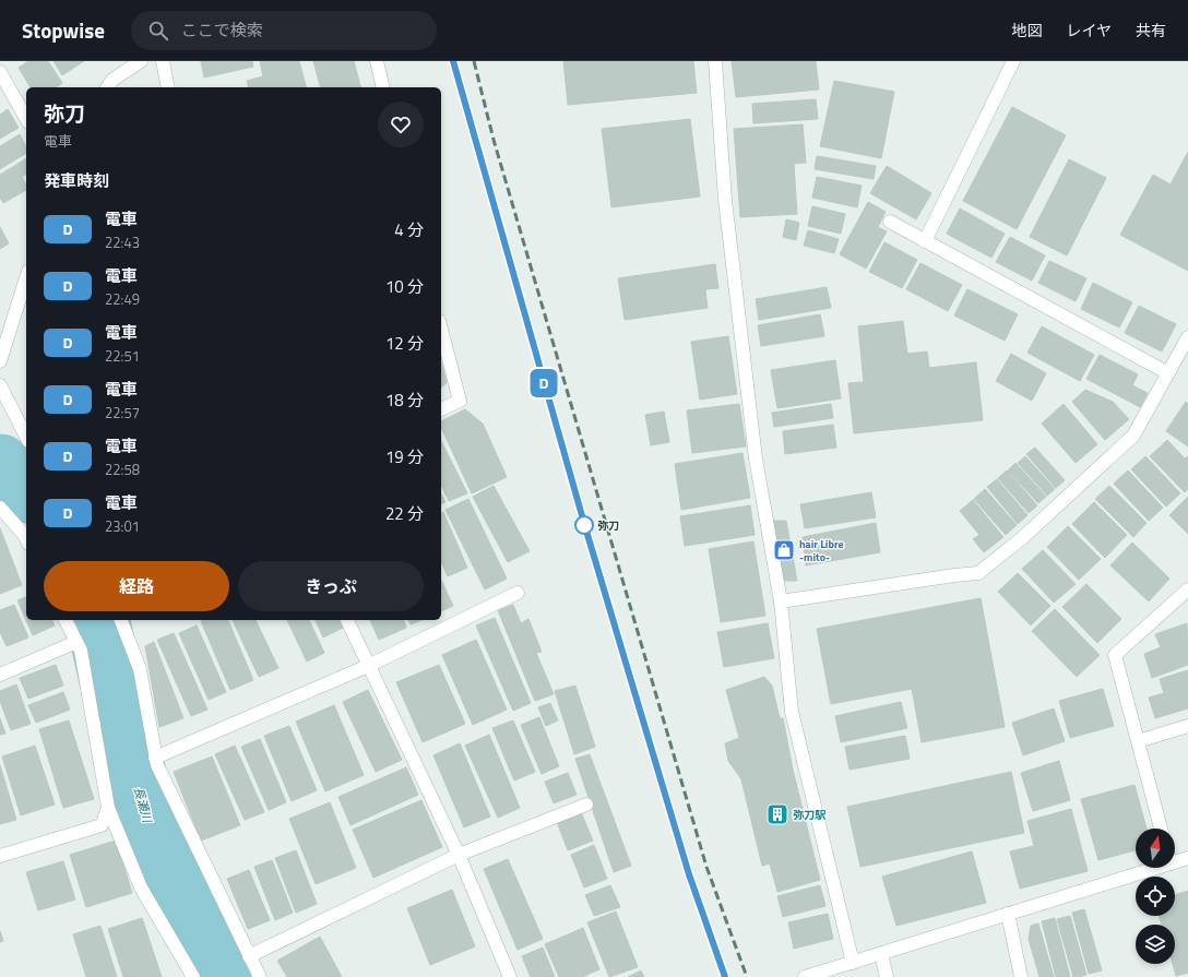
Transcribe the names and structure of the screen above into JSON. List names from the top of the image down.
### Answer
{
  "water": ["長瀬川"],
  "places": {
    "other": ["弥刀"],
    "shop": ["hair Libre -mito-"],
    "building": ["弥刀駅"]
  },
  "north": "top",
  "page": {
    "header": "Stopwise",
    "search": "ここで検索",
    "nav": ["地図", "レイヤ", "共有"],
    "on_map": "D",
    "heading": [
      ["弥刀", "電車"],
      "発車時刻"
    ],
    "list": [
      {
        "mark": "D",
        "name": "電車",
        "note": "22:43",
        "value": "4 分"
      },
      {
        "mark": "D",
        "name": "電車",
        "note": "22:49",
        "value": "10 分"
      },
      {
        "mark": "D",
        "name": "電車",
        "note": "22:51",
        "value": "12 分"
      },
      {
        "mark": "D",
        "name": "電車",
        "note": "22:57",
        "value": "18 分"
      },
      {
        "mark": "D",
        "name": "電車",
        "note": "22:58",
        "value": "19 分"
      },
      {
        "mark": "D",
        "name": "電車",
        "note": "23:01",
        "value": "22 分"
      }
    ],
    "buttons": ["経路", "きっぷ"]
  }
}
